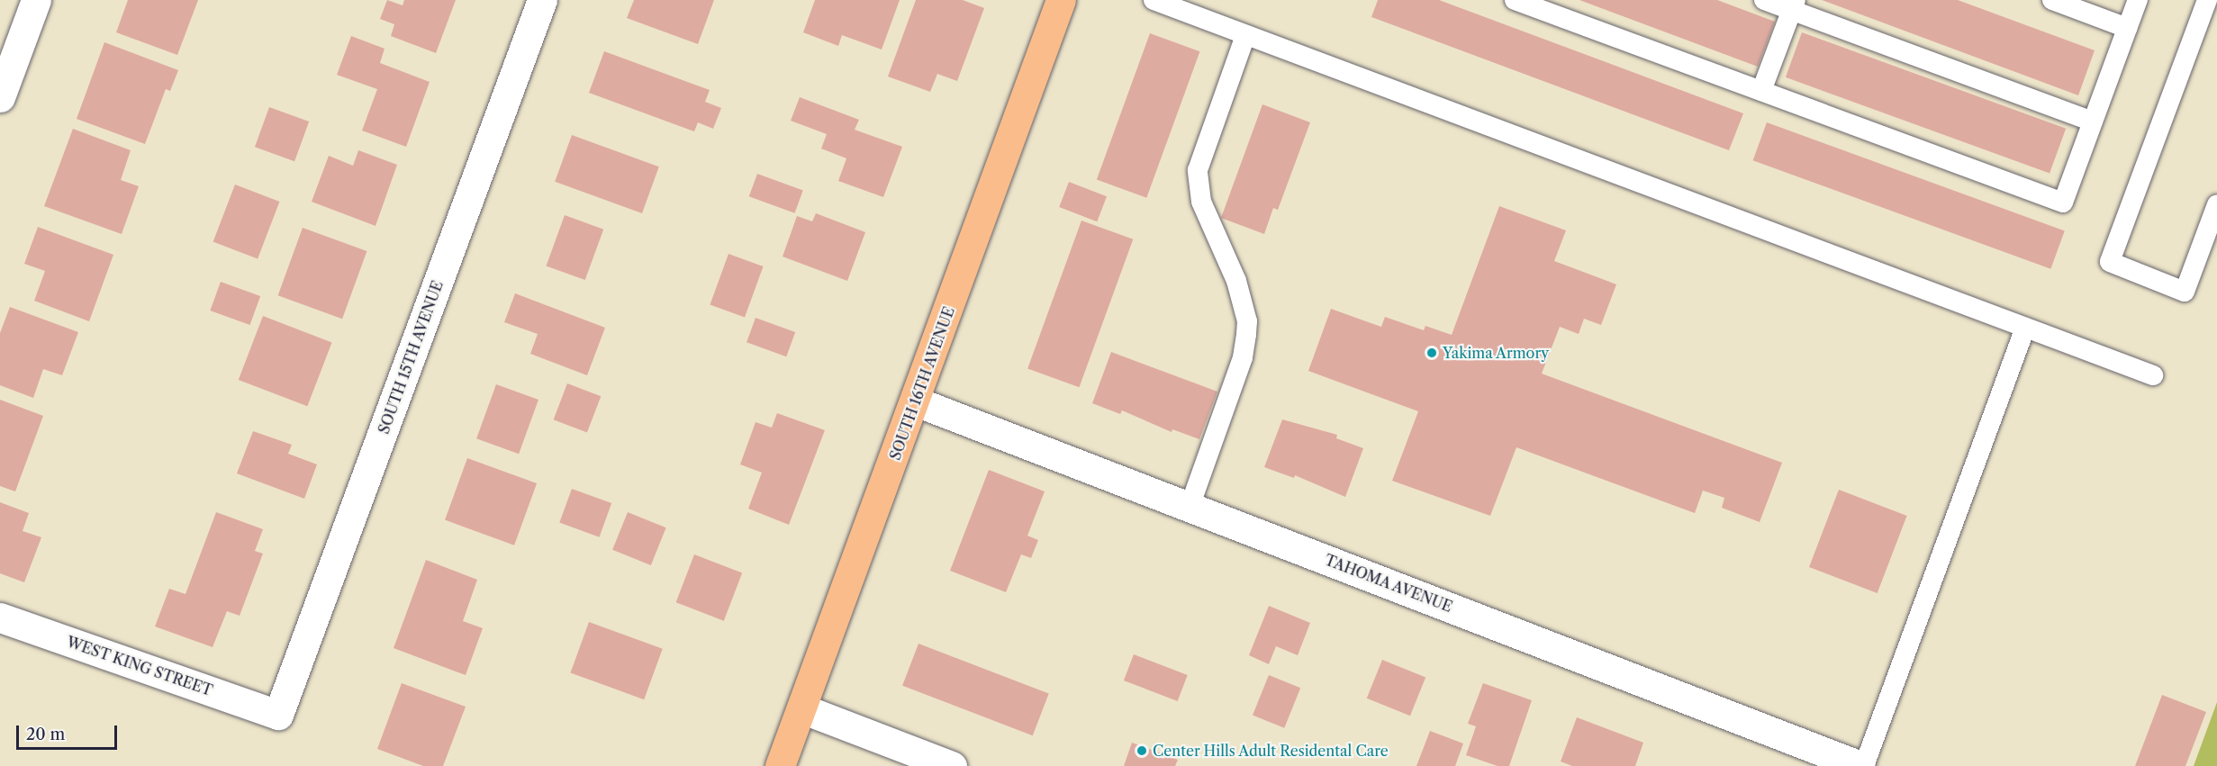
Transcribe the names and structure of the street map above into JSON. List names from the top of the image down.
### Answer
{
  "streets": {
    "main road": ["SOUTH 16TH AVENUE"],
    "street": ["SOUTH 15TH AVENUE", "TAHOMA AVENUE", "WEST KING STREET"]
  },
  "crossings": [
    ["SOUTH 15TH AVENUE", "WEST KING STREET"],
    ["SOUTH 16TH AVENUE", "TAHOMA AVENUE"]
  ],
  "places": ["Yakima Armory", "Center Hills Adult Residental Care"],
  "scale_bar": "20 m"
}
